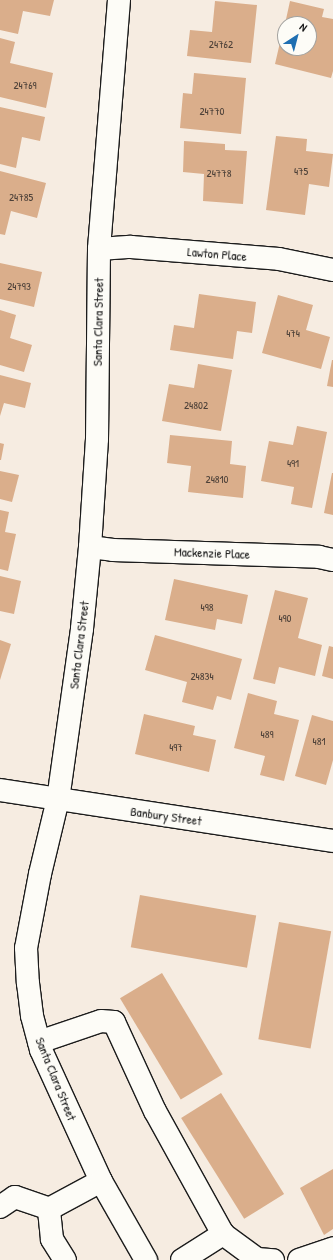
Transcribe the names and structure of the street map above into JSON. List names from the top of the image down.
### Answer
{
  "streets": {
    "main road": [
      "Lawton Place",
      "Santa Clara Street",
      "Mackenzie Place",
      "Banbury Street"
    ]
  },
  "crossings": [
    ["Lawton Place", "Santa Clara Street"],
    ["Santa Clara Street", "Mackenzie Place"],
    ["Santa Clara Street", "Banbury Street"]
  ],
  "house_numbers": [
    "24762",
    "24769",
    "24770",
    "475",
    "24778",
    "24785",
    "24793",
    "474",
    "24802",
    "491",
    "24810",
    "498",
    "490",
    "24834",
    "489",
    "481",
    "497"
  ],
  "north": "top right"
}
